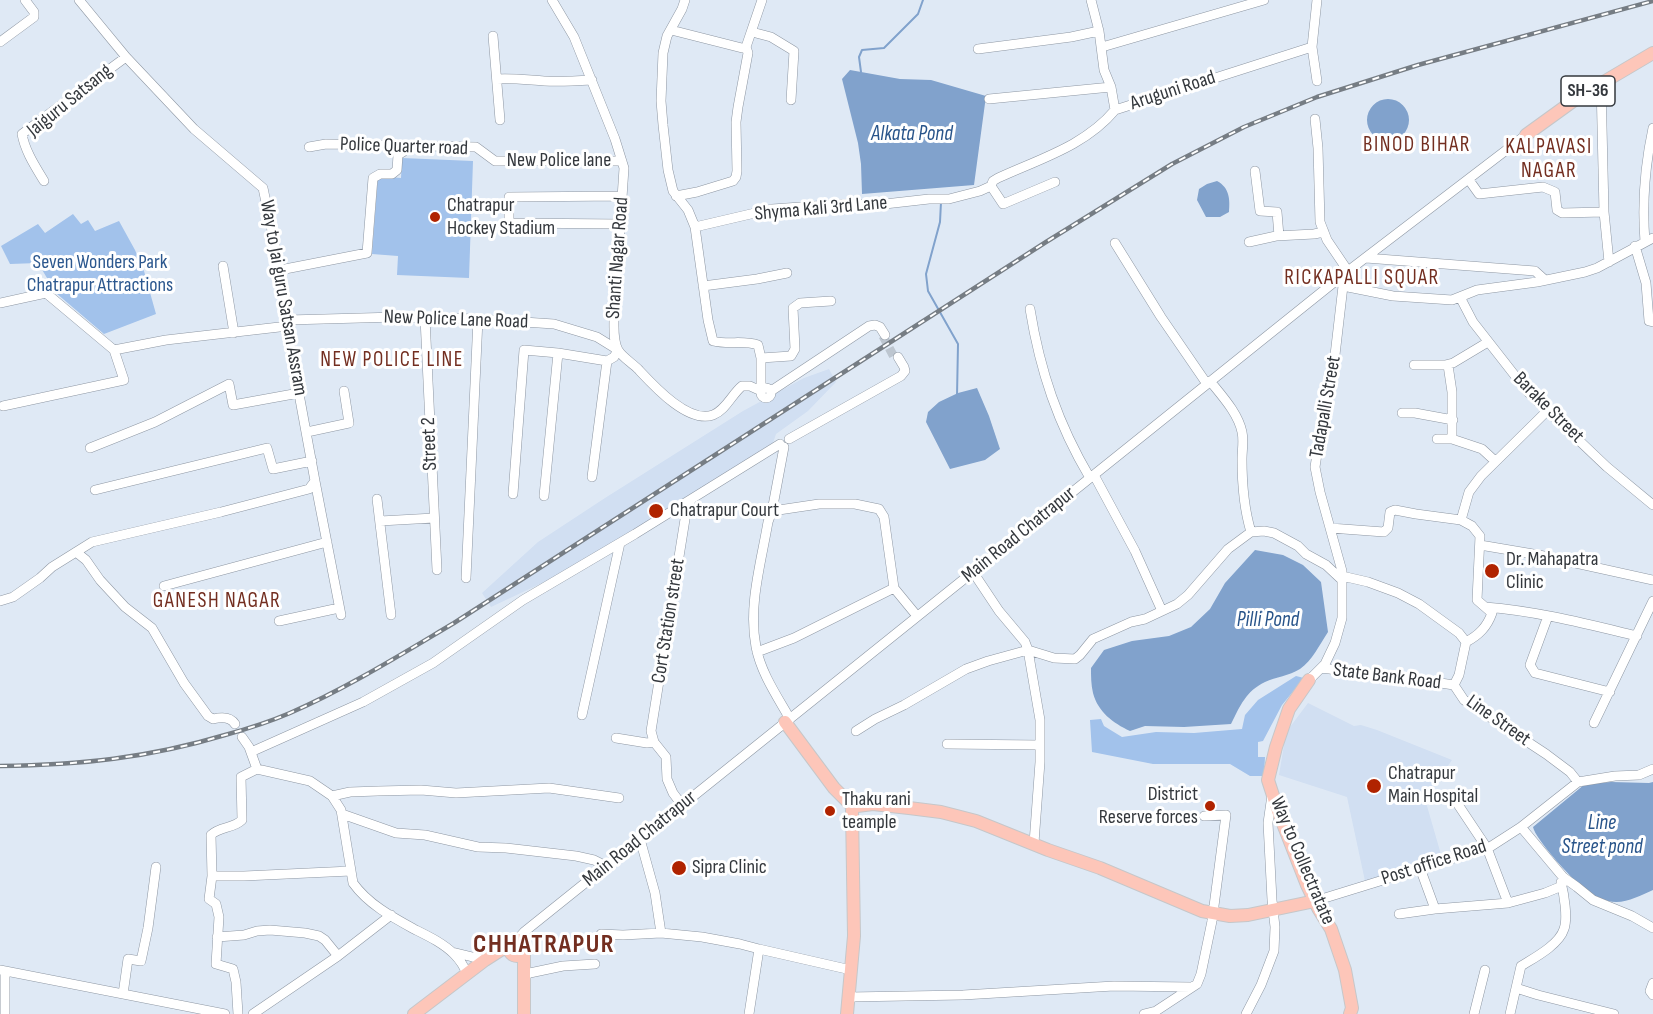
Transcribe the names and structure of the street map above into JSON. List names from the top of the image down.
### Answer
{
  "streets": {
    "main road": ["SH-36", "Way to Collectratate", "Post office Road"],
    "street": [
      "Aruguni Road",
      "Jaiguru Satsang",
      "Police Quarter road",
      "New Police lane",
      "Shyma Kali 3rd Lane",
      "Shanti Nagar Road",
      "Way to Jai guru Satsan Assram",
      "New Police Lane Road",
      "Tadapalli Street",
      "Barake Street",
      "Street 2",
      "Main Road Chatrapur",
      "Cort Station street",
      "State Bank Road",
      "Line Street"
    ]
  },
  "crossings": [
    ["Aruguni Road", "Shyma Kali 3rd Lane"],
    ["SH-36", "Main Road Chatrapur"],
    ["Jaiguru Satsang", "Way to Jai guru Satsan Assram"],
    ["Police Quarter road", "New Police lane"],
    ["New Police lane", "Shanti Nagar Road"],
    ["Shanti Nagar Road", "New Police Lane Road"],
    ["Way to Jai guru Satsan Assram", "New Police Lane Road"],
    ["New Police Lane Road", "Street 2"],
    ["Tadapalli Street", "Main Road Chatrapur"],
    ["Tadapalli Street", "State Bank Road"],
    ["State Bank Road", "Line Street"],
    ["State Bank Road", "Way to Collectratate"],
    ["Line Street", "Post office Road"],
    ["Way to Collectratate", "Post office Road"]
  ],
  "districts": [
    "BINOD BIHAR",
    "KALPAVASI NAGAR",
    "RICKAPALLI SQUAR",
    "NEW POLICE LINE",
    "GANESH NAGAR",
    "CHHATRAPUR"
  ],
  "water": ["Alkata Pond", "Pilli Pond", "Line Street pond"],
  "parks": ["Seven Wonders Park Chatrapur Attractions"],
  "places": [
    "Chatrapur Hockey Stadium",
    "Chatrapur Court",
    "Dr. Mahapatra Clinic",
    "Chatrapur Main Hospital",
    "District Reserve forces",
    "Thaku rani teample",
    "Sipra Clinic"
  ]
}
